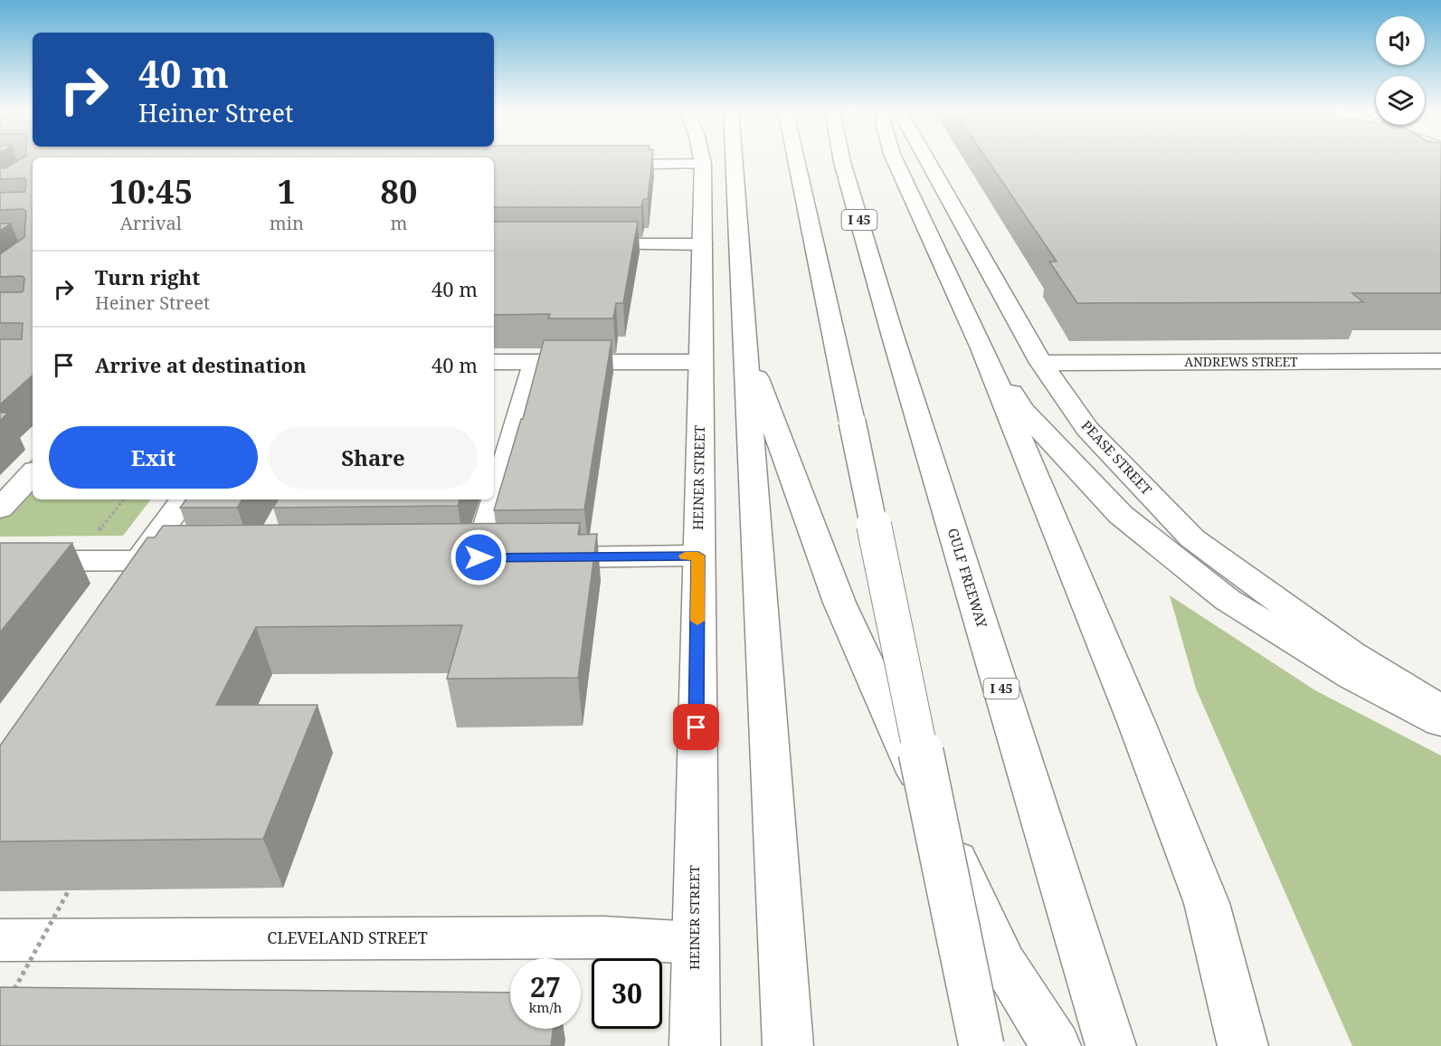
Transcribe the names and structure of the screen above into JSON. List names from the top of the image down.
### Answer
{
  "streets": {
    "main road": [
      "I 45",
      "ANDREWS STREET",
      "PEASE STREET",
      "HEINER STREET",
      "GULF FREEWAY",
      "CLEVELAND STREET"
    ]
  },
  "crossings": [
    ["ANDREWS STREET", "PEASE STREET"],
    ["HEINER STREET", "CLEVELAND STREET"]
  ],
  "page": {
    "turn": ["40 m", "Heiner Street"],
    "eta": [
      "10:45",
      "Arrival",
      "1",
      "min",
      "80",
      "m"
    ],
    "list": [
      {
        "name": "Turn right",
        "note": "Heiner Street",
        "value": "40 m"
      },
      {
        "name": "Arrive at destination",
        "value": "40 m"
      }
    ],
    "buttons": ["Exit", "Share"],
    "speed": "27 km/h",
    "limit": "30"
  }
}
